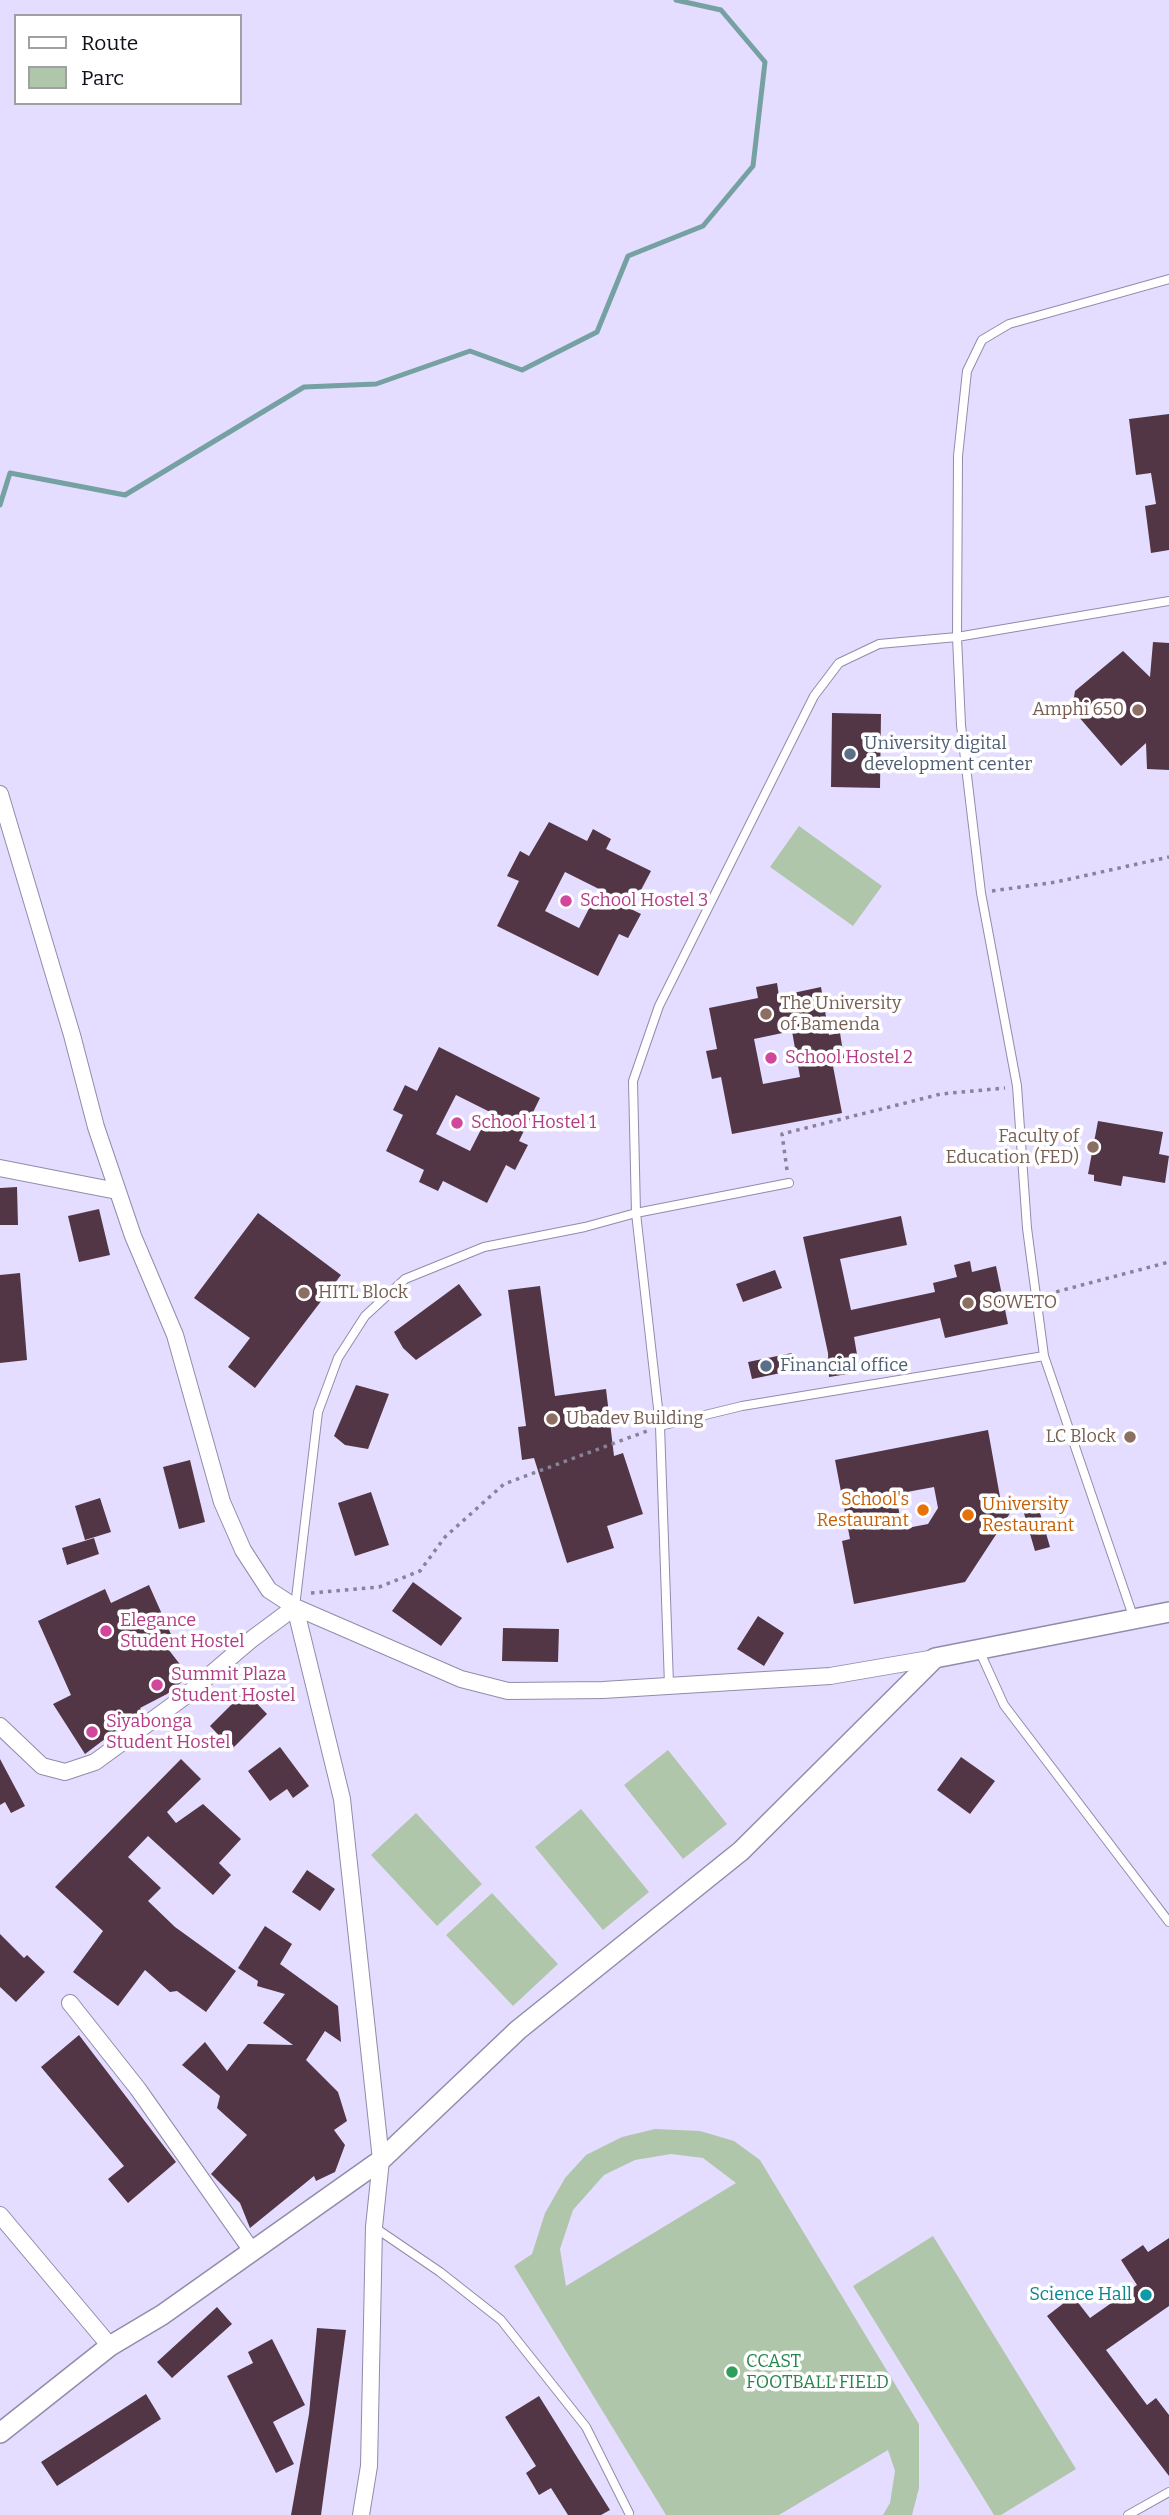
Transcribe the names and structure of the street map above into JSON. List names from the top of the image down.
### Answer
{
  "places": [
    "Amphi 650",
    "University digital development center",
    "School Hostel 3",
    "The University of Bamenda",
    "School Hostel 2",
    "School Hostel 1",
    "Faculty of Education (FED)",
    "HITL Block",
    "SOWETO",
    "Financial office",
    "Ubadev Building",
    "LC Block",
    "School's Restaurant",
    "University Restaurant",
    "Elegance Student Hostel",
    "Summit Plaza Student Hostel",
    "Siyabonga Student Hostel",
    "Science Hall",
    "CCAST FOOTBALL FIELD"
  ],
  "legend": ["Route", "Parc"]
}
